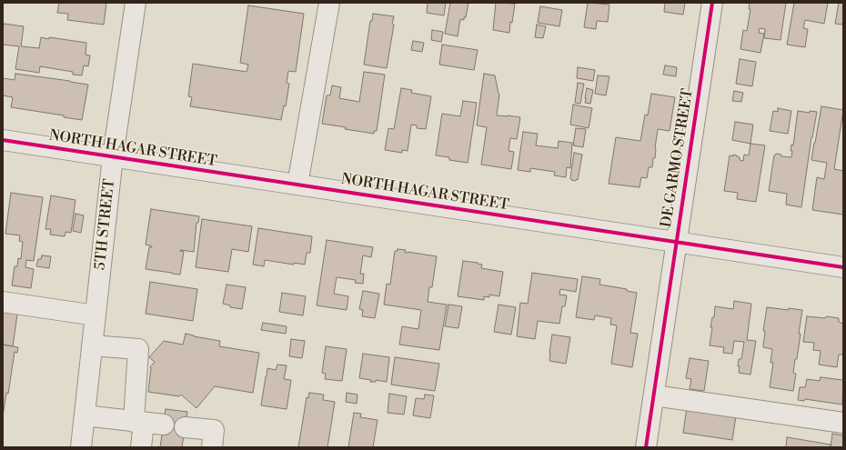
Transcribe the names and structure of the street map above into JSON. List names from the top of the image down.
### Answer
{
  "streets": {
    "street": ["NORTH HAGAR STREET", "DE GARMO STREET", "5TH STREET"]
  },
  "crossings": [
    ["NORTH HAGAR STREET", "DE GARMO STREET"],
    ["NORTH HAGAR STREET", "5TH STREET"]
  ]
}
